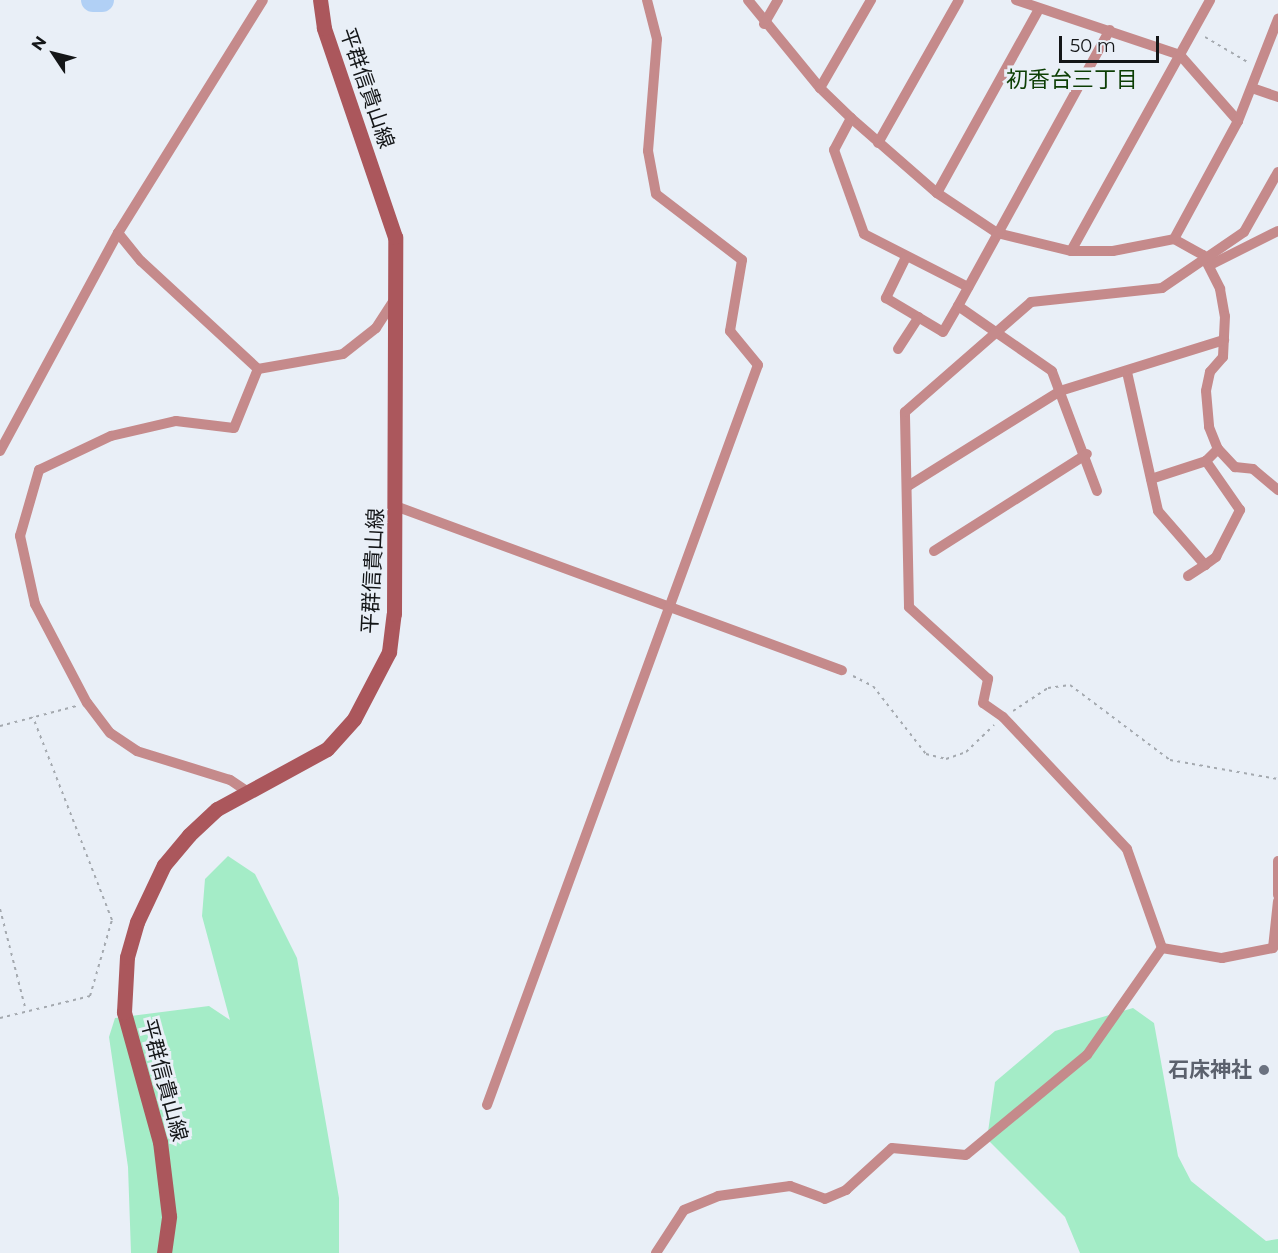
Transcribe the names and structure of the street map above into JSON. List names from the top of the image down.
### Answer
{
  "streets": {
    "main road": ["平群信貴山線"]
  },
  "districts": ["初香台三丁目"],
  "places": ["石床神社"],
  "scale_bar": "50 m",
  "north": "top left"
}
